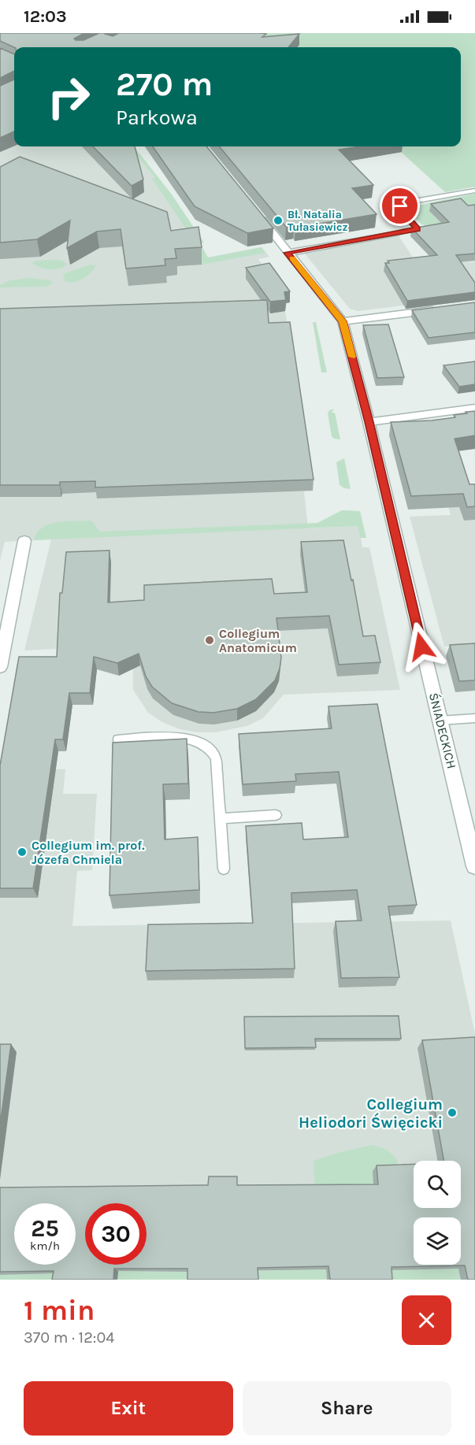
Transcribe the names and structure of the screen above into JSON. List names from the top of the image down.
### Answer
{
  "streets": {
    "street": ["ŚNIADECKICH"]
  },
  "places": [
    "Bł. Natalia Tułasiewicz",
    "Collegium Anatomicum",
    "Collegium im. prof. Józefa Chmiela",
    "Collegium Heliodori Święcicki"
  ],
  "page": {
    "status": "12:03",
    "turn": ["270 m", "Parkowa"],
    "speed": "25 km/h",
    "limit": "30",
    "heading": ["1 min", "370 m · 12:04"],
    "buttons": ["Exit", "Share"]
  }
}
